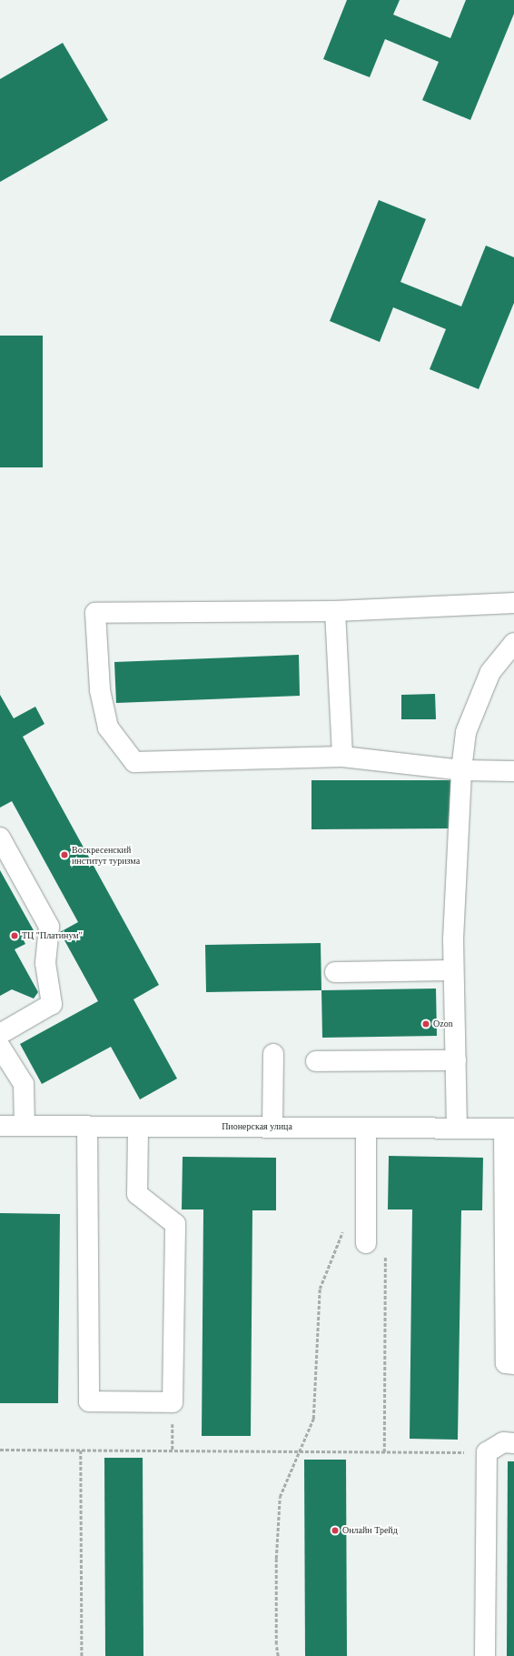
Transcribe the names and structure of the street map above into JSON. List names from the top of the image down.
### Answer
{
  "streets": {
    "street": ["Пионерская улица"]
  },
  "places": [
    "Воскресенский институт туризма",
    "ТЦ \"Платинум\"",
    "Ozon",
    "Онлайн Трейд"
  ]
}
